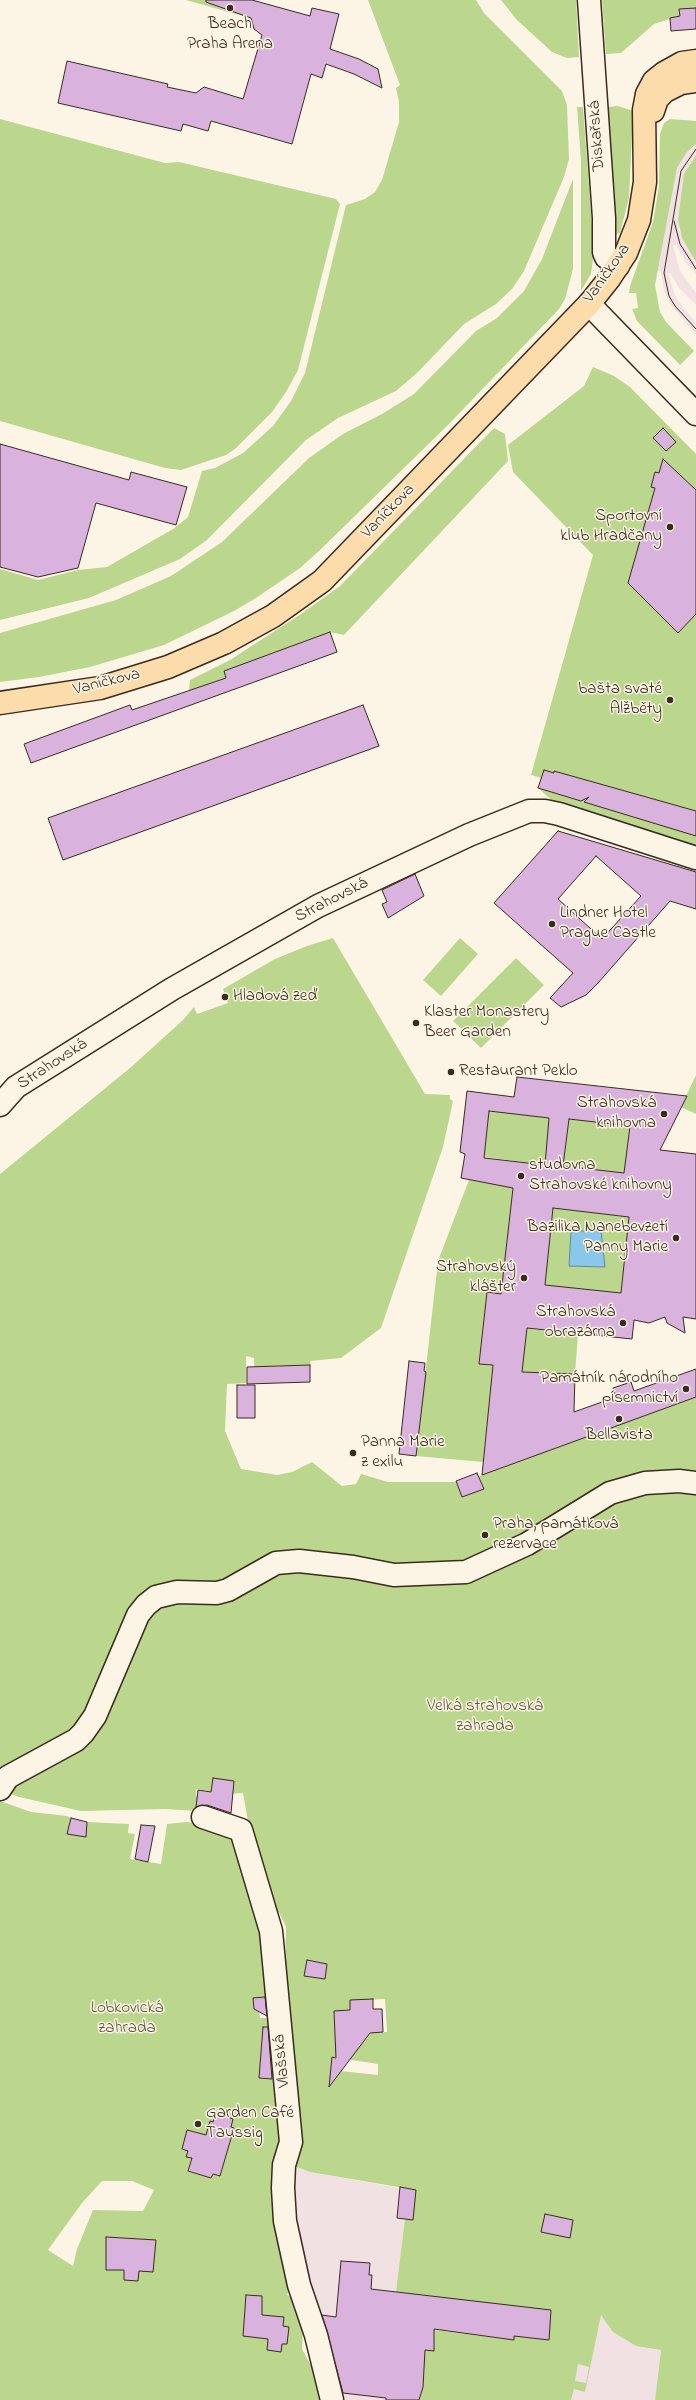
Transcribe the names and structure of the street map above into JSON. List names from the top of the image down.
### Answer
{
  "streets": {
    "main road": ["Vaníčkova"],
    "street": ["Diskařská", "Strahovská", "Vlašská"]
  },
  "crossings": [
    ["Diskařská", "Vaníčkova"]
  ],
  "parks": ["Velká strahovská zahrada", "Lobkovická zahrada"],
  "places": [
    "Beach Praha Arena",
    "Sportovní klub Hradčany",
    "bašta svaté Alžběty",
    "Lindner Hotel Prague Castle",
    "Hladová zeď",
    "Klaster Monastery Beer Garden",
    "Restaurant Peklo",
    "Strahovská knihovna",
    "studovna Strahovské knihovny",
    "Bazilika Nanebevzetí Panny Marie",
    "Strahovský klášter",
    "Strahovská obrazárna",
    "Památník národního písemnictví",
    "Bellavista",
    "Panna Marie z exilu",
    "Praha, památková rezervace",
    "Garden Café Taussig"
  ]
}
